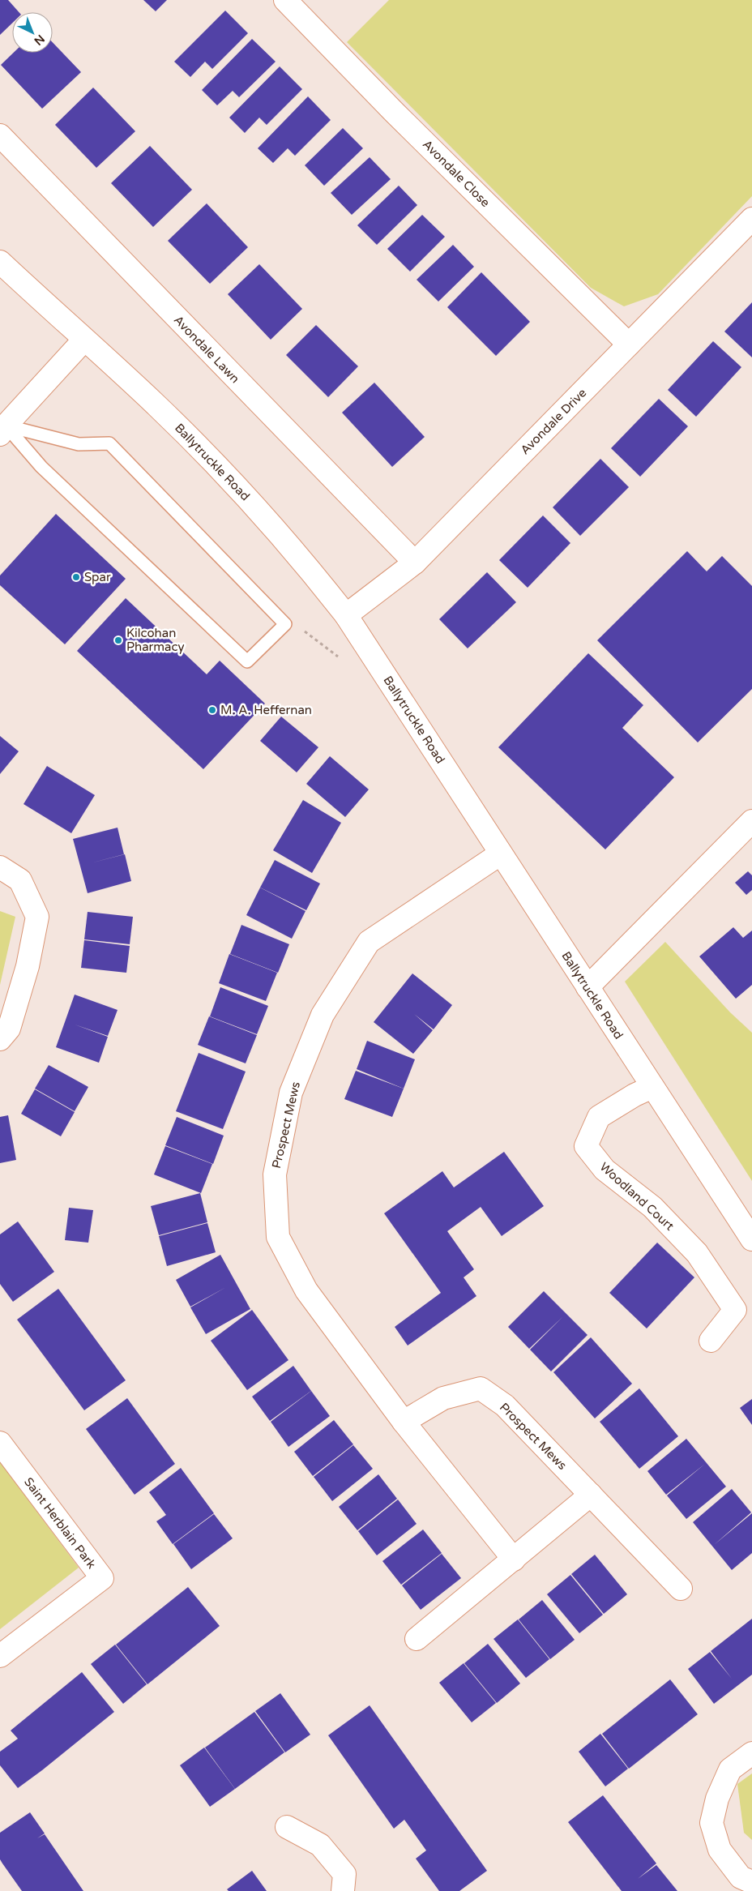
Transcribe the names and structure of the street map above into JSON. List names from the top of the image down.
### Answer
{
  "streets": {
    "street": [
      "Avondale Close",
      "Avondale Lawn",
      "Avondale Drive",
      "Ballytruckle Road",
      "Prospect Mews",
      "Woodland Court",
      "Saint Herblain Park"
    ]
  },
  "crossings": [
    ["Avondale Close", "Avondale Drive"],
    ["Avondale Lawn", "Avondale Drive"],
    ["Avondale Drive", "Ballytruckle Road"],
    ["Ballytruckle Road", "Prospect Mews"],
    ["Ballytruckle Road", "Woodland Court"]
  ],
  "places": ["Spar", "Kilcohan Pharmacy", "M. A. Heffernan"],
  "north": "bottom right"
}
